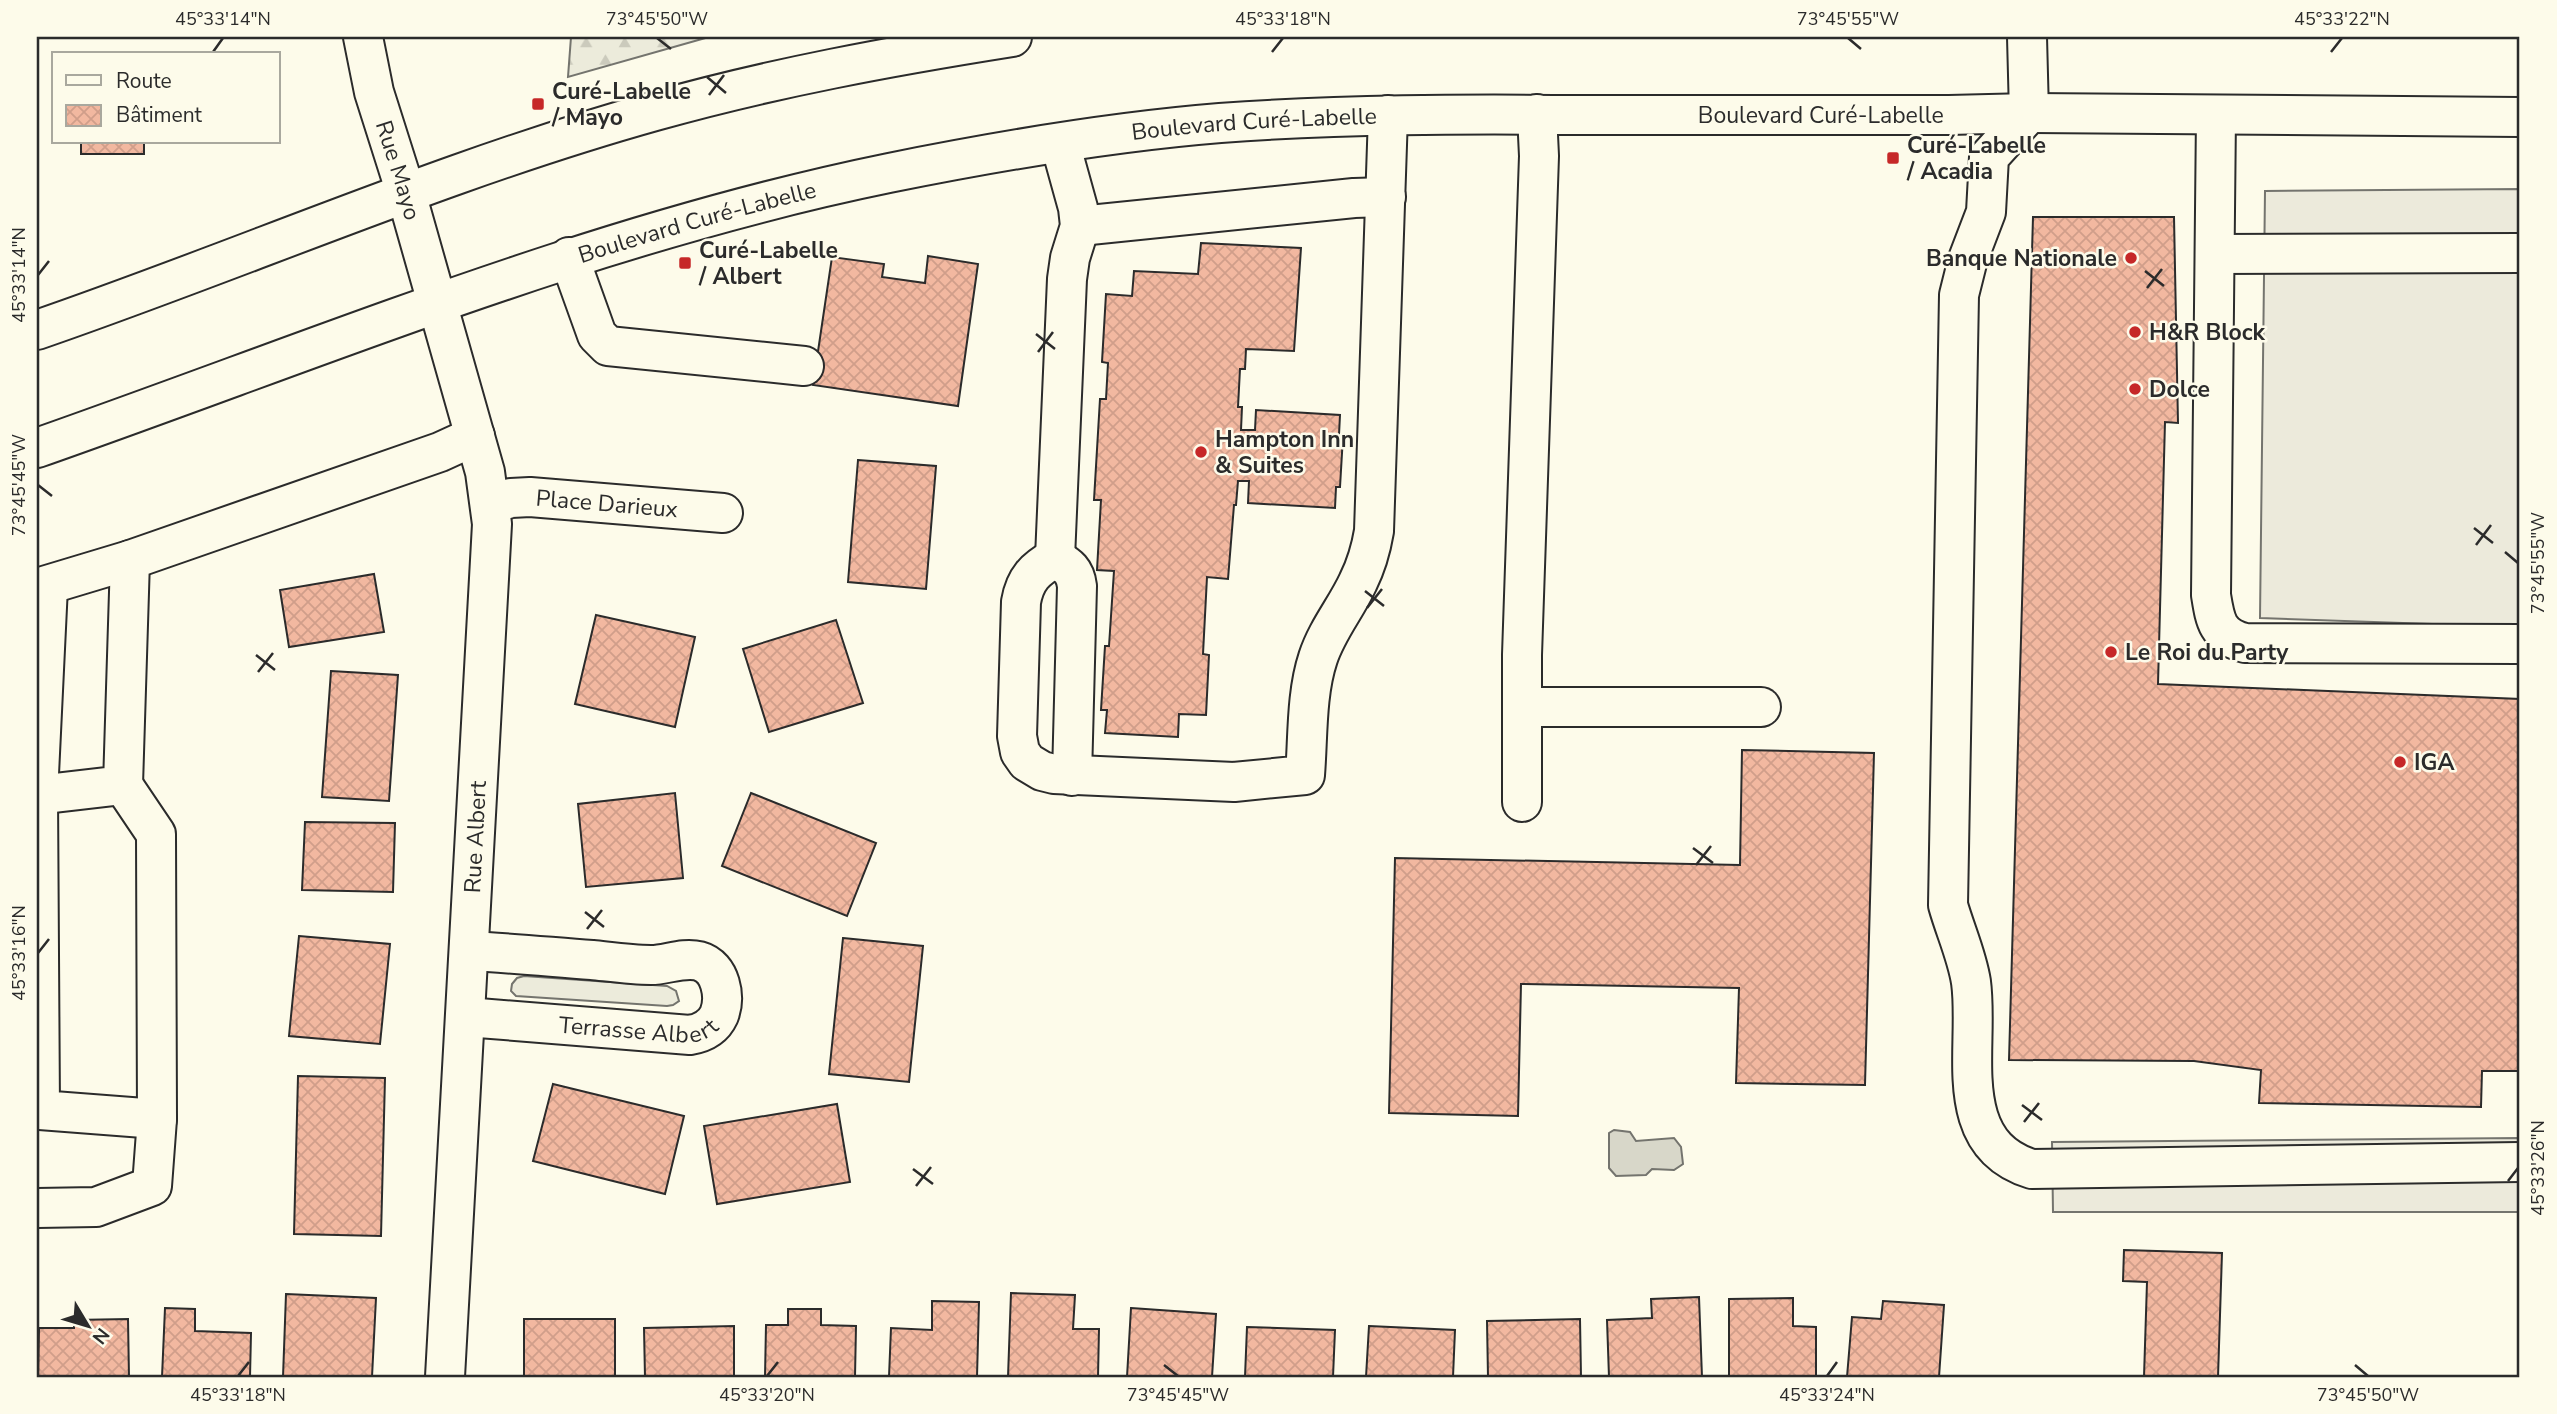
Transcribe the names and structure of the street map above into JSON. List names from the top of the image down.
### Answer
{
  "streets": {
    "main road": [
      "Boulevard Curé-Labelle",
      "Rue Mayo",
      "Place Darieux",
      "Rue Albert",
      "Terrasse Albert"
    ]
  },
  "crossings": [
    ["Boulevard Curé-Labelle", "Rue Mayo"],
    ["Boulevard Curé-Labelle", "Rue Albert"],
    ["Rue Mayo", "Rue Albert"],
    ["Place Darieux", "Rue Albert"],
    ["Rue Albert", "Terrasse Albert"]
  ],
  "places": {
    "transit": ["Curé-Labelle / Mayo", "Curé-Labelle / Acadia", "Curé-Labelle / Albert"],
    "other": [
      "Banque Nationale",
      "H&R Block",
      "Dolce",
      "Hampton Inn & Suites",
      "Le Roi du Party",
      "IGA"
    ]
  },
  "legend": ["Route", "Bâtiment"],
  "north": "bottom right",
  "coordinates": [
    "45°33'14\"N",
    "73°45'50\"W",
    "45°33'18\"N",
    "73°45'55\"W",
    "45°33'22\"N",
    "73°45'45\"W",
    "45°33'16\"N",
    "45°33'26\"N",
    "45°33'20\"N",
    "45°33'24\"N"
  ]
}
